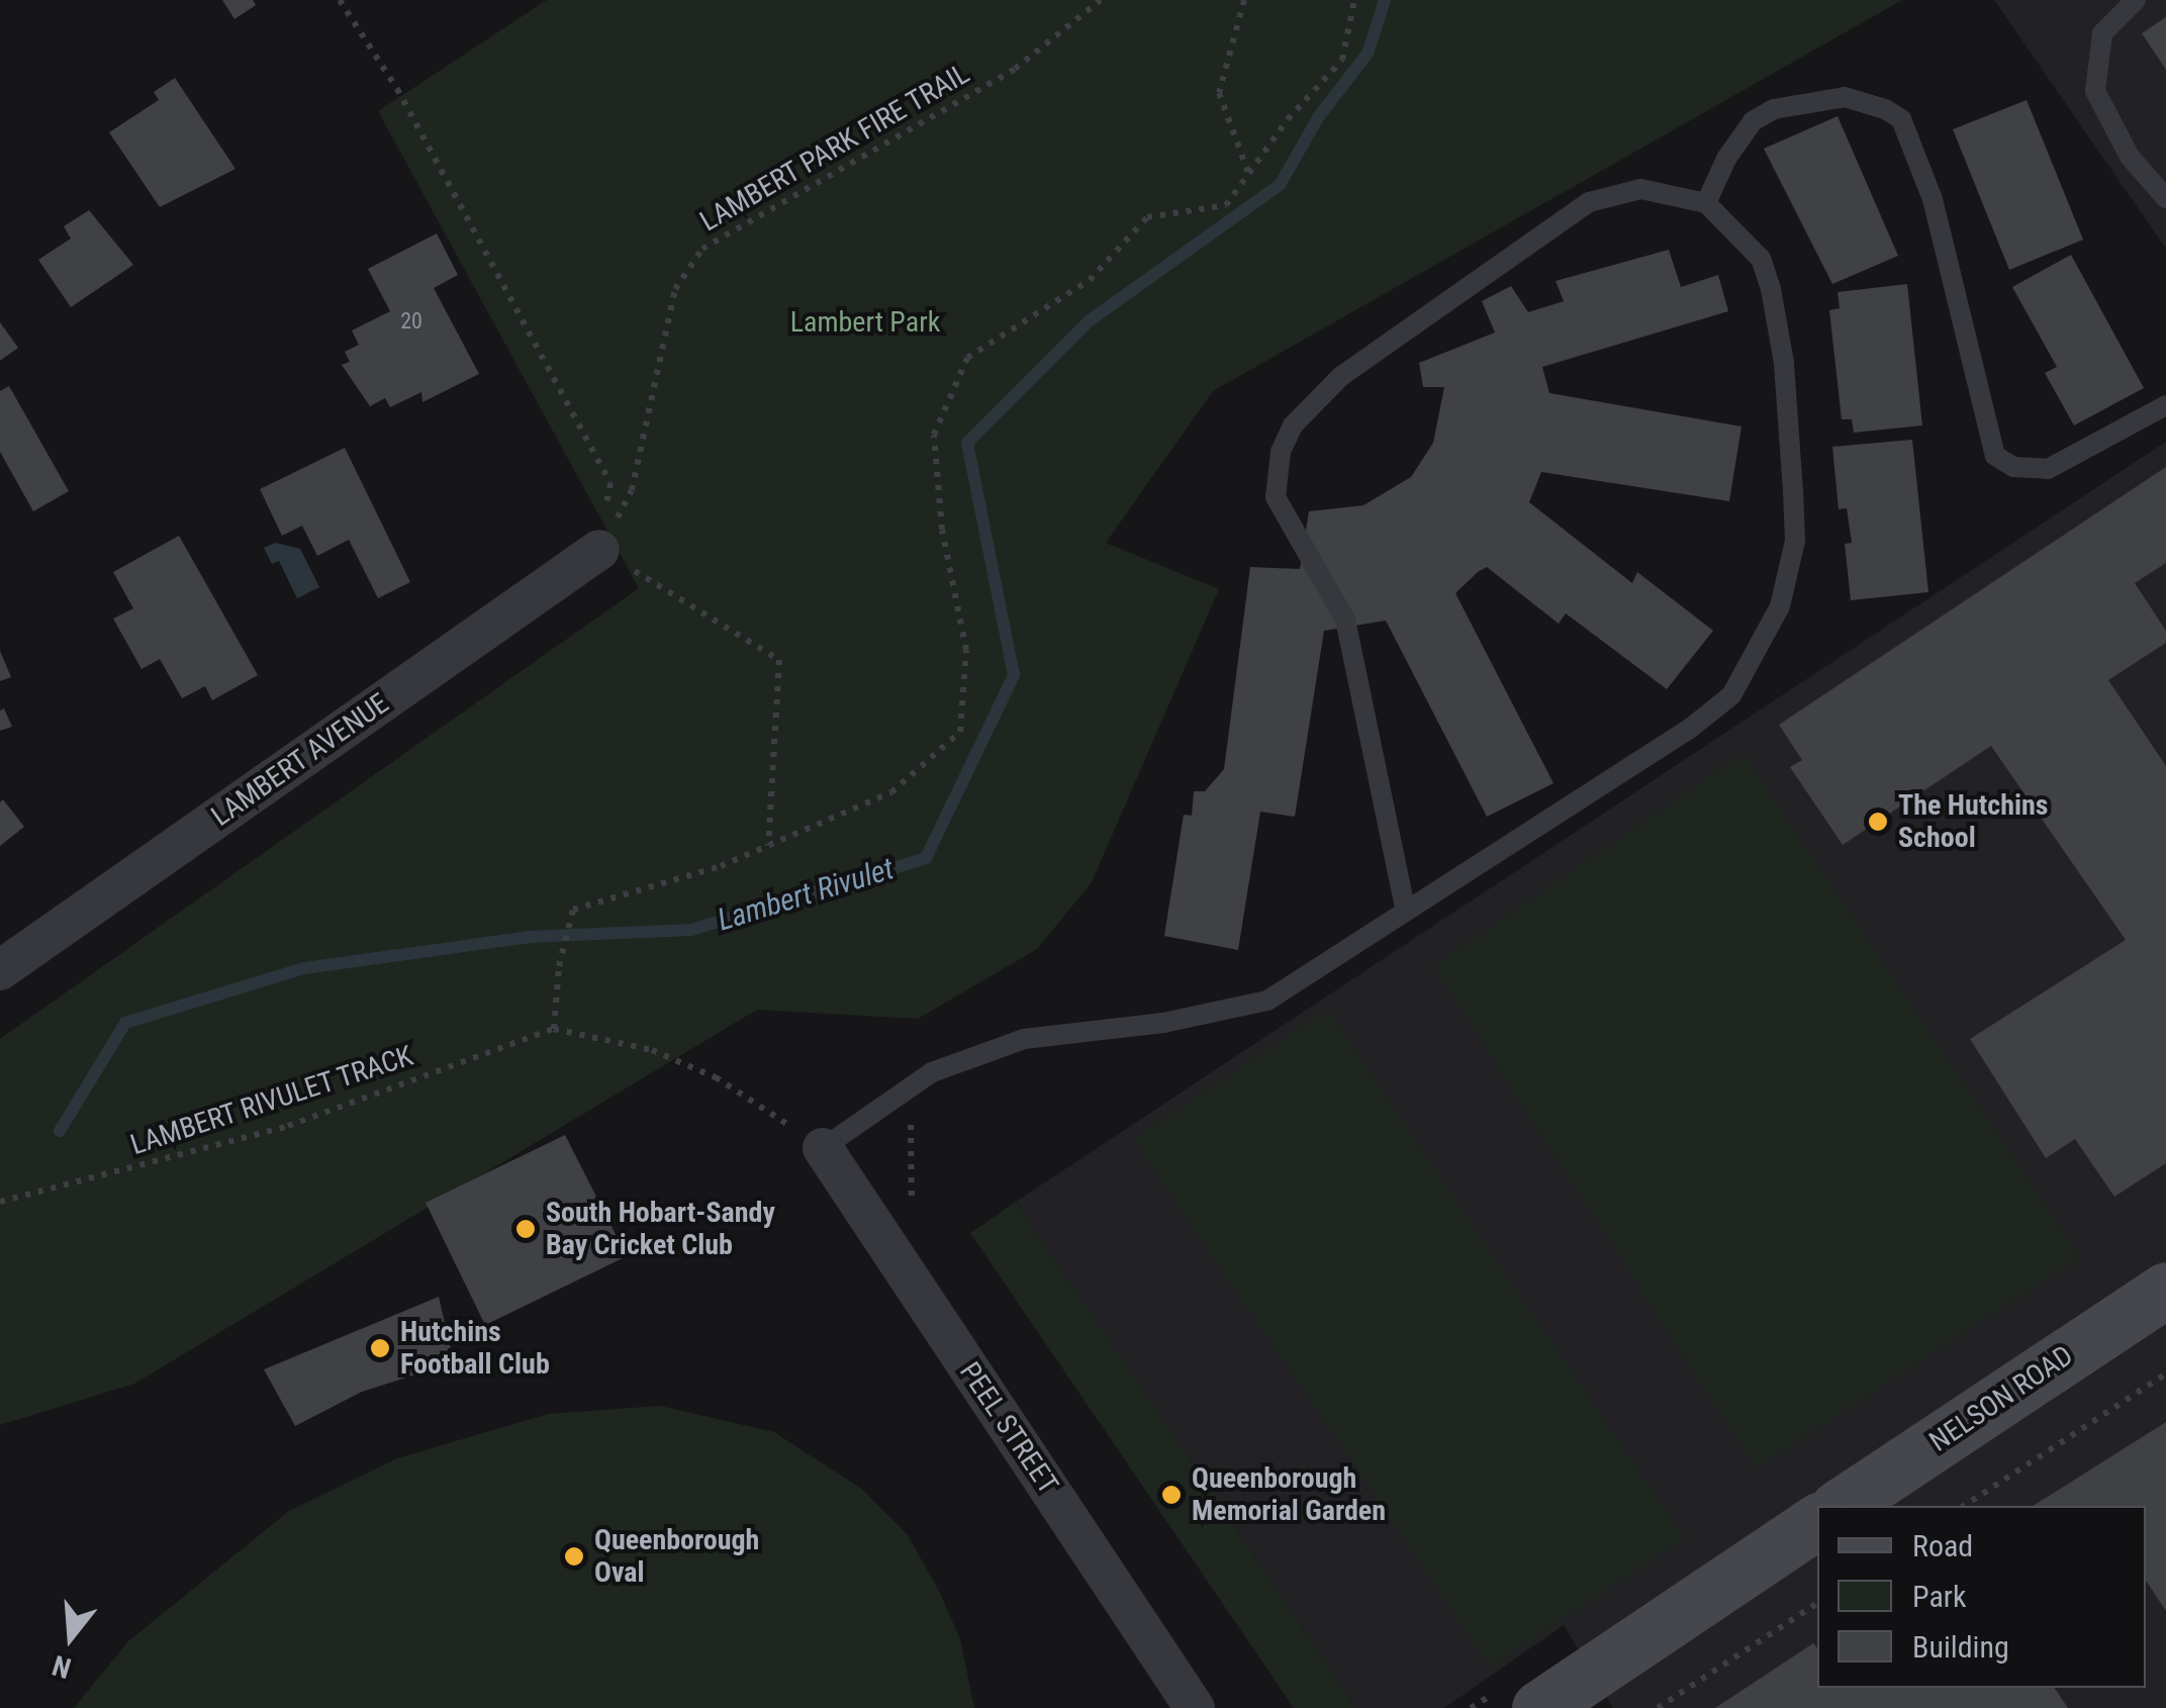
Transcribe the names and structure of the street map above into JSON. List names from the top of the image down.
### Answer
{
  "streets": {
    "street": ["LAMBERT AVENUE", "NELSON ROAD", "PEEL STREET"],
    "path": ["LAMBERT PARK FIRE TRAIL", "LAMBERT RIVULET TRACK"]
  },
  "crossings": [
    ["LAMBERT PARK FIRE TRAIL", "LAMBERT AVENUE"]
  ],
  "water": ["Lambert Rivulet"],
  "parks": ["Lambert Park"],
  "places": [
    "The Hutchins School",
    "South Hobart-Sandy Bay Cricket Club",
    "Hutchins Football Club",
    "Queenborough Memorial Garden",
    "Queenborough Oval"
  ],
  "house_numbers": ["20"],
  "legend": ["Road", "Park", "Building"],
  "north": "bottom"
}
